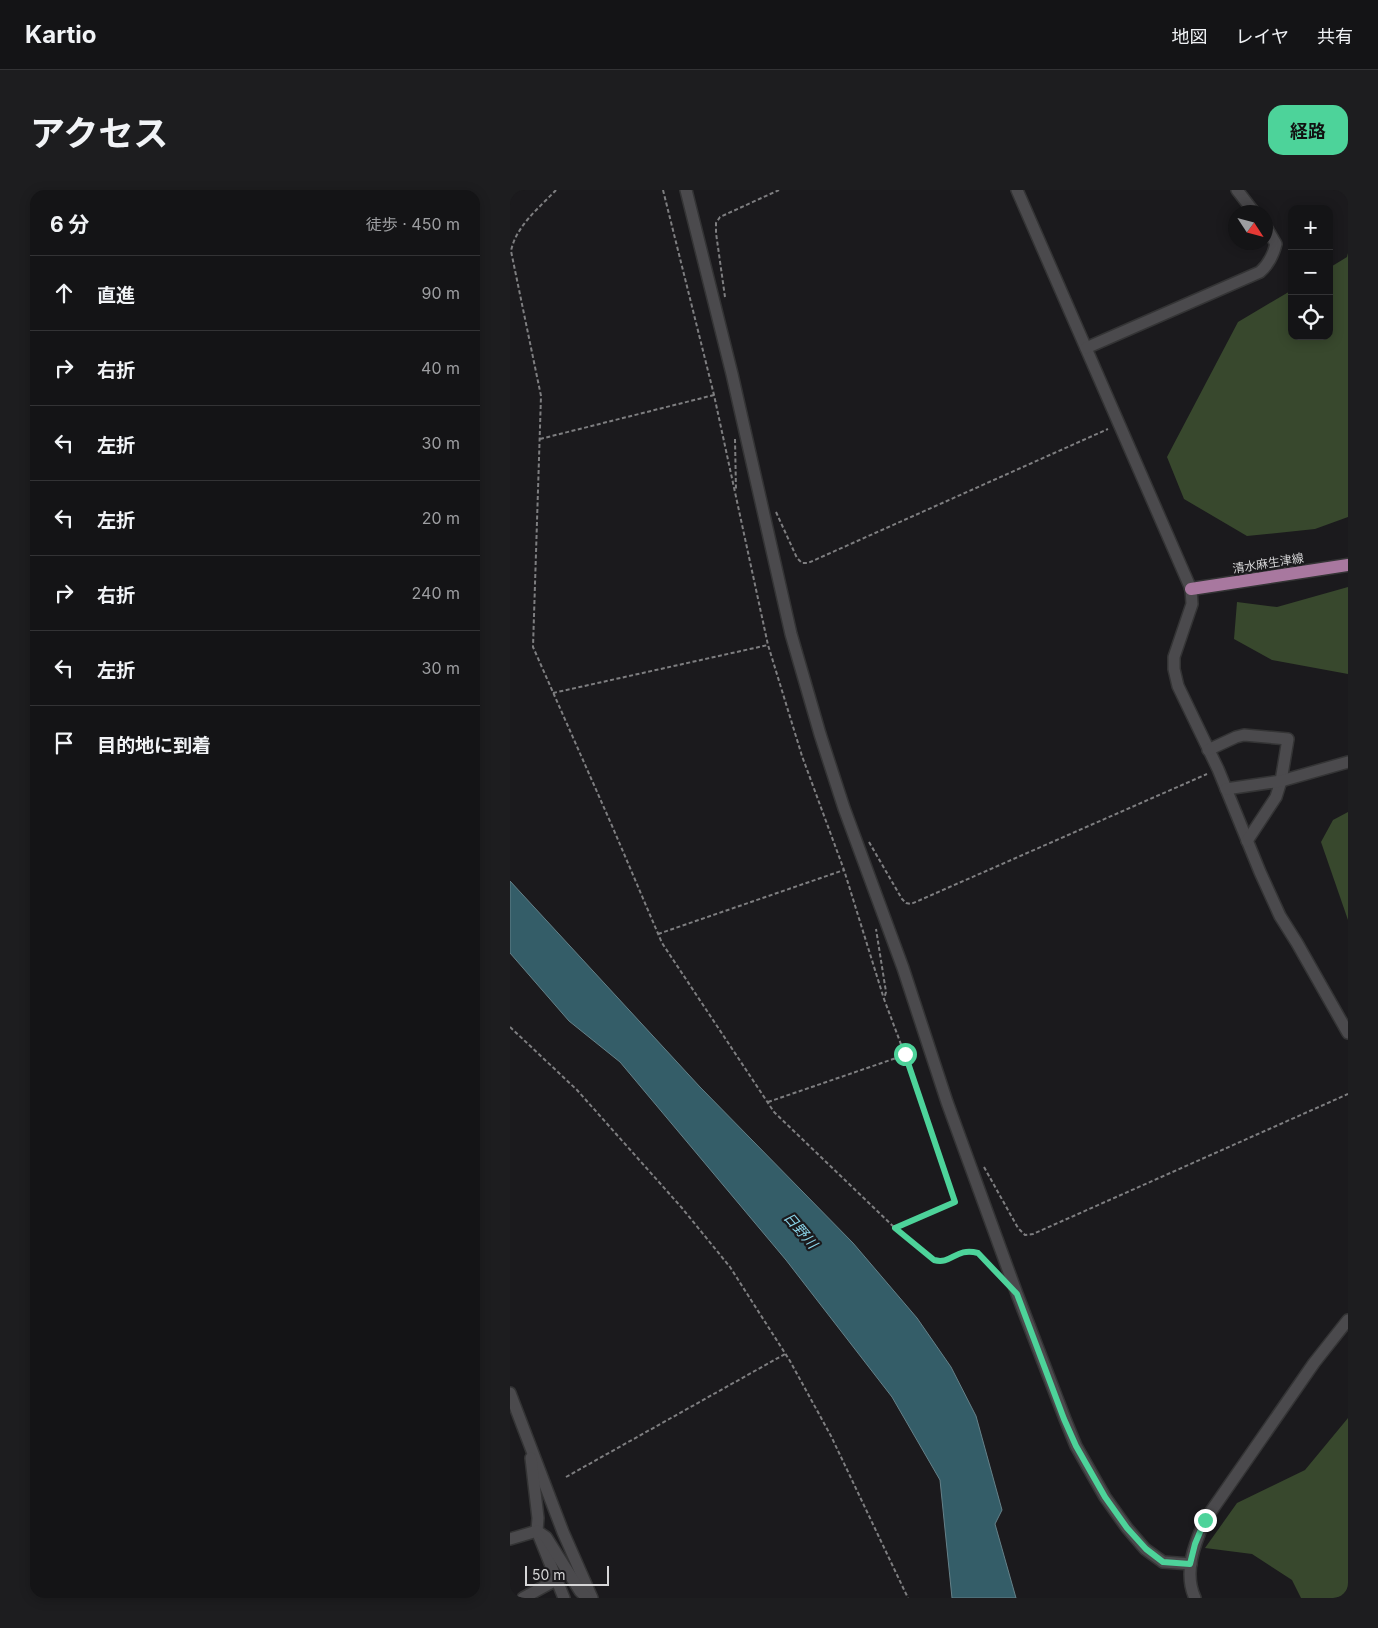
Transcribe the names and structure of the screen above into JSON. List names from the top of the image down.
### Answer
{
  "streets": {
    "main road": ["清水麻生津線"]
  },
  "water": ["日野川"],
  "scale_bar": "50 m",
  "north": "bottom right",
  "page": {
    "header": "Kartio",
    "nav": ["地図", "レイヤ", "共有"],
    "title": "アクセス",
    "buttons": "経路",
    "heading": ["6 分", "徒歩 · 450 m"],
    "map_buttons": ["+", "−"],
    "list": [
      ["直進", "90 m"],
      ["右折", "40 m"],
      ["左折", "30 m"],
      ["左折", "20 m"],
      ["右折", "240 m"],
      ["左折", "30 m"],
      "目的地に到着"
    ],
    "scale": "50 m"
  }
}
